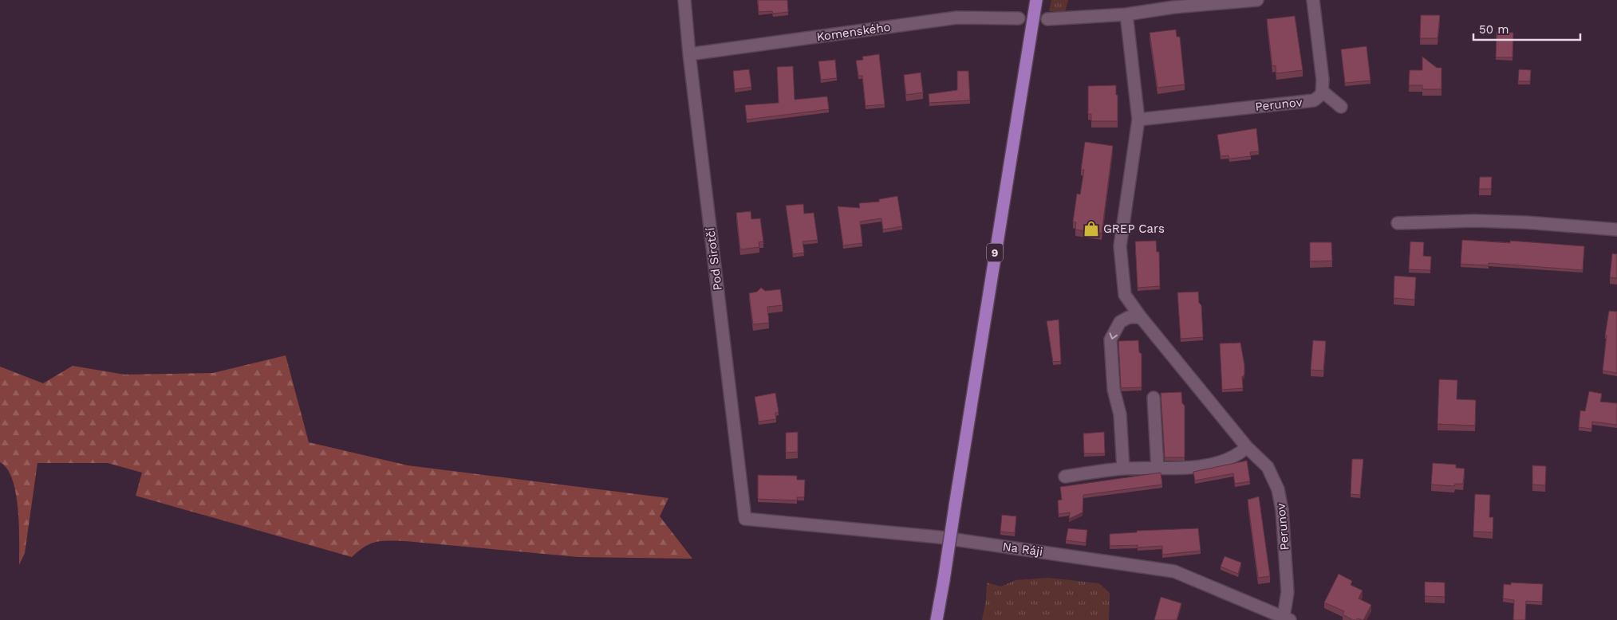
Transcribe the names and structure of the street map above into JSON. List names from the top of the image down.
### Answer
{
  "streets": {
    "main road": ["9"],
    "street": [
      "Komenského",
      "Perunov",
      "Pod Sirotčí",
      "Na Ráji"
    ]
  },
  "crossings": [
    ["Komenského", "Pod Sirotčí"],
    ["Perunov", "Na Ráji"],
    ["Pod Sirotčí", "Na Ráji"]
  ],
  "places": {
    "shop": ["GREP Cars"]
  },
  "scale_bar": "50 m"
}
